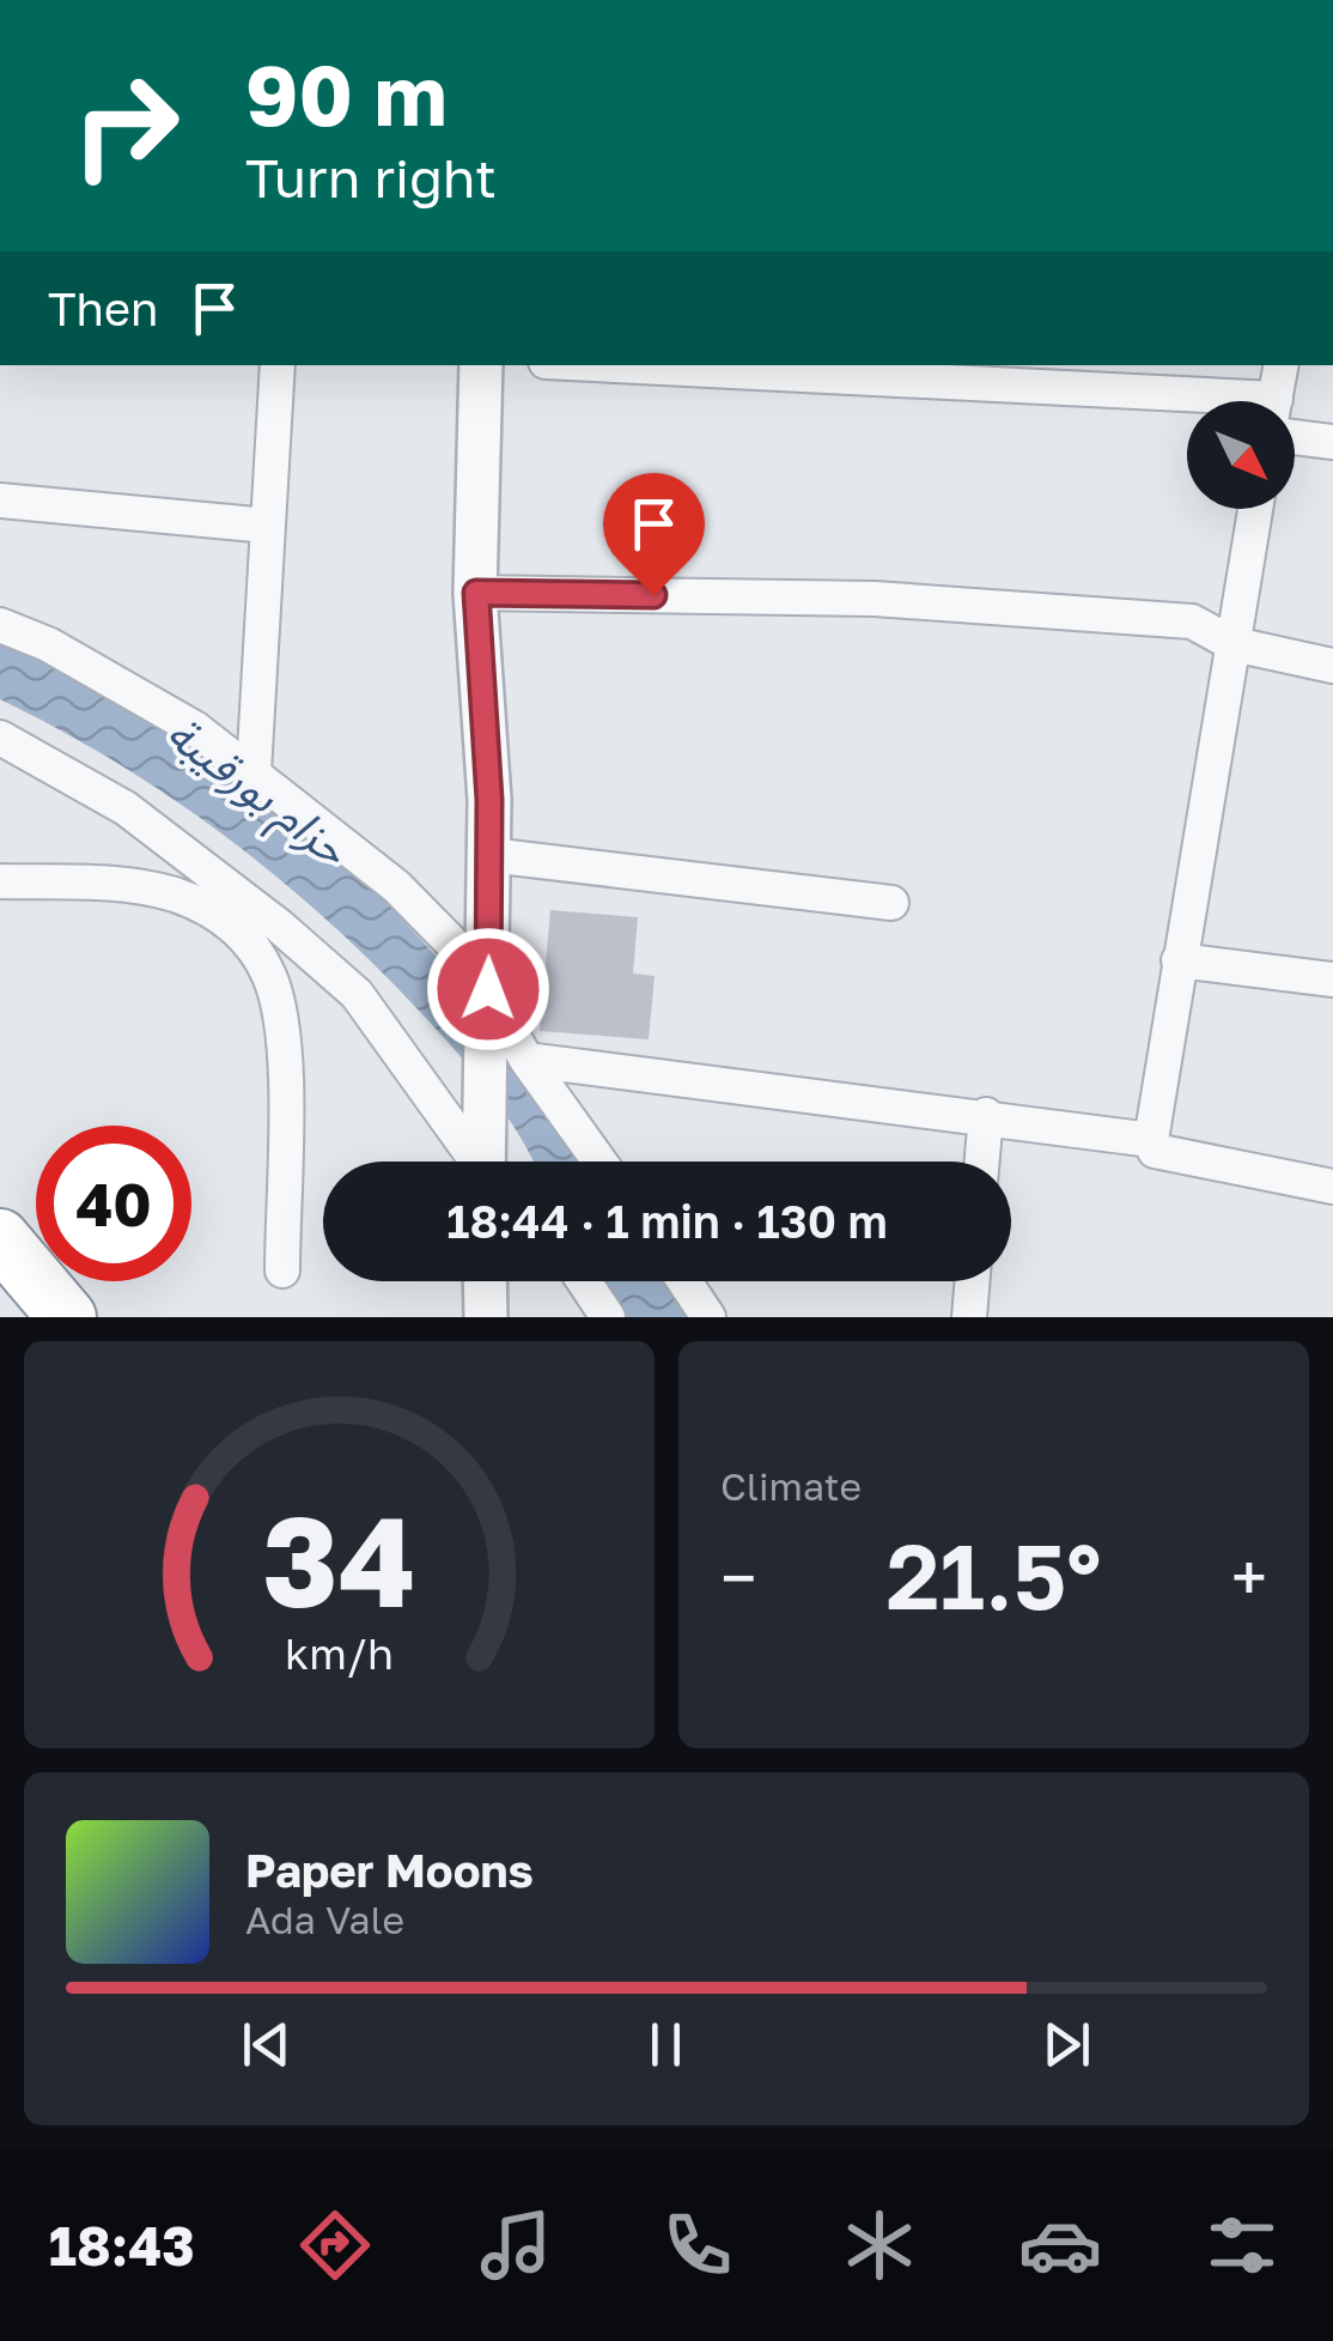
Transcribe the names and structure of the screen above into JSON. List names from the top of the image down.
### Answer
{
  "water": ["حزام بورقيبة"],
  "north": "bottom right",
  "page": {
    "turn": ["90 m", "Turn right"],
    "then": "Then",
    "limit": "40",
    "trip": "18:44 · 1 min · 130 m",
    "tile": "Climate",
    "heat": ["−", "21.5°", "+"],
    "song": ["Paper Moons", "Ada Vale"],
    "tabs": "18:43",
    "gauge": ["34", "km/h"]
  }
}
